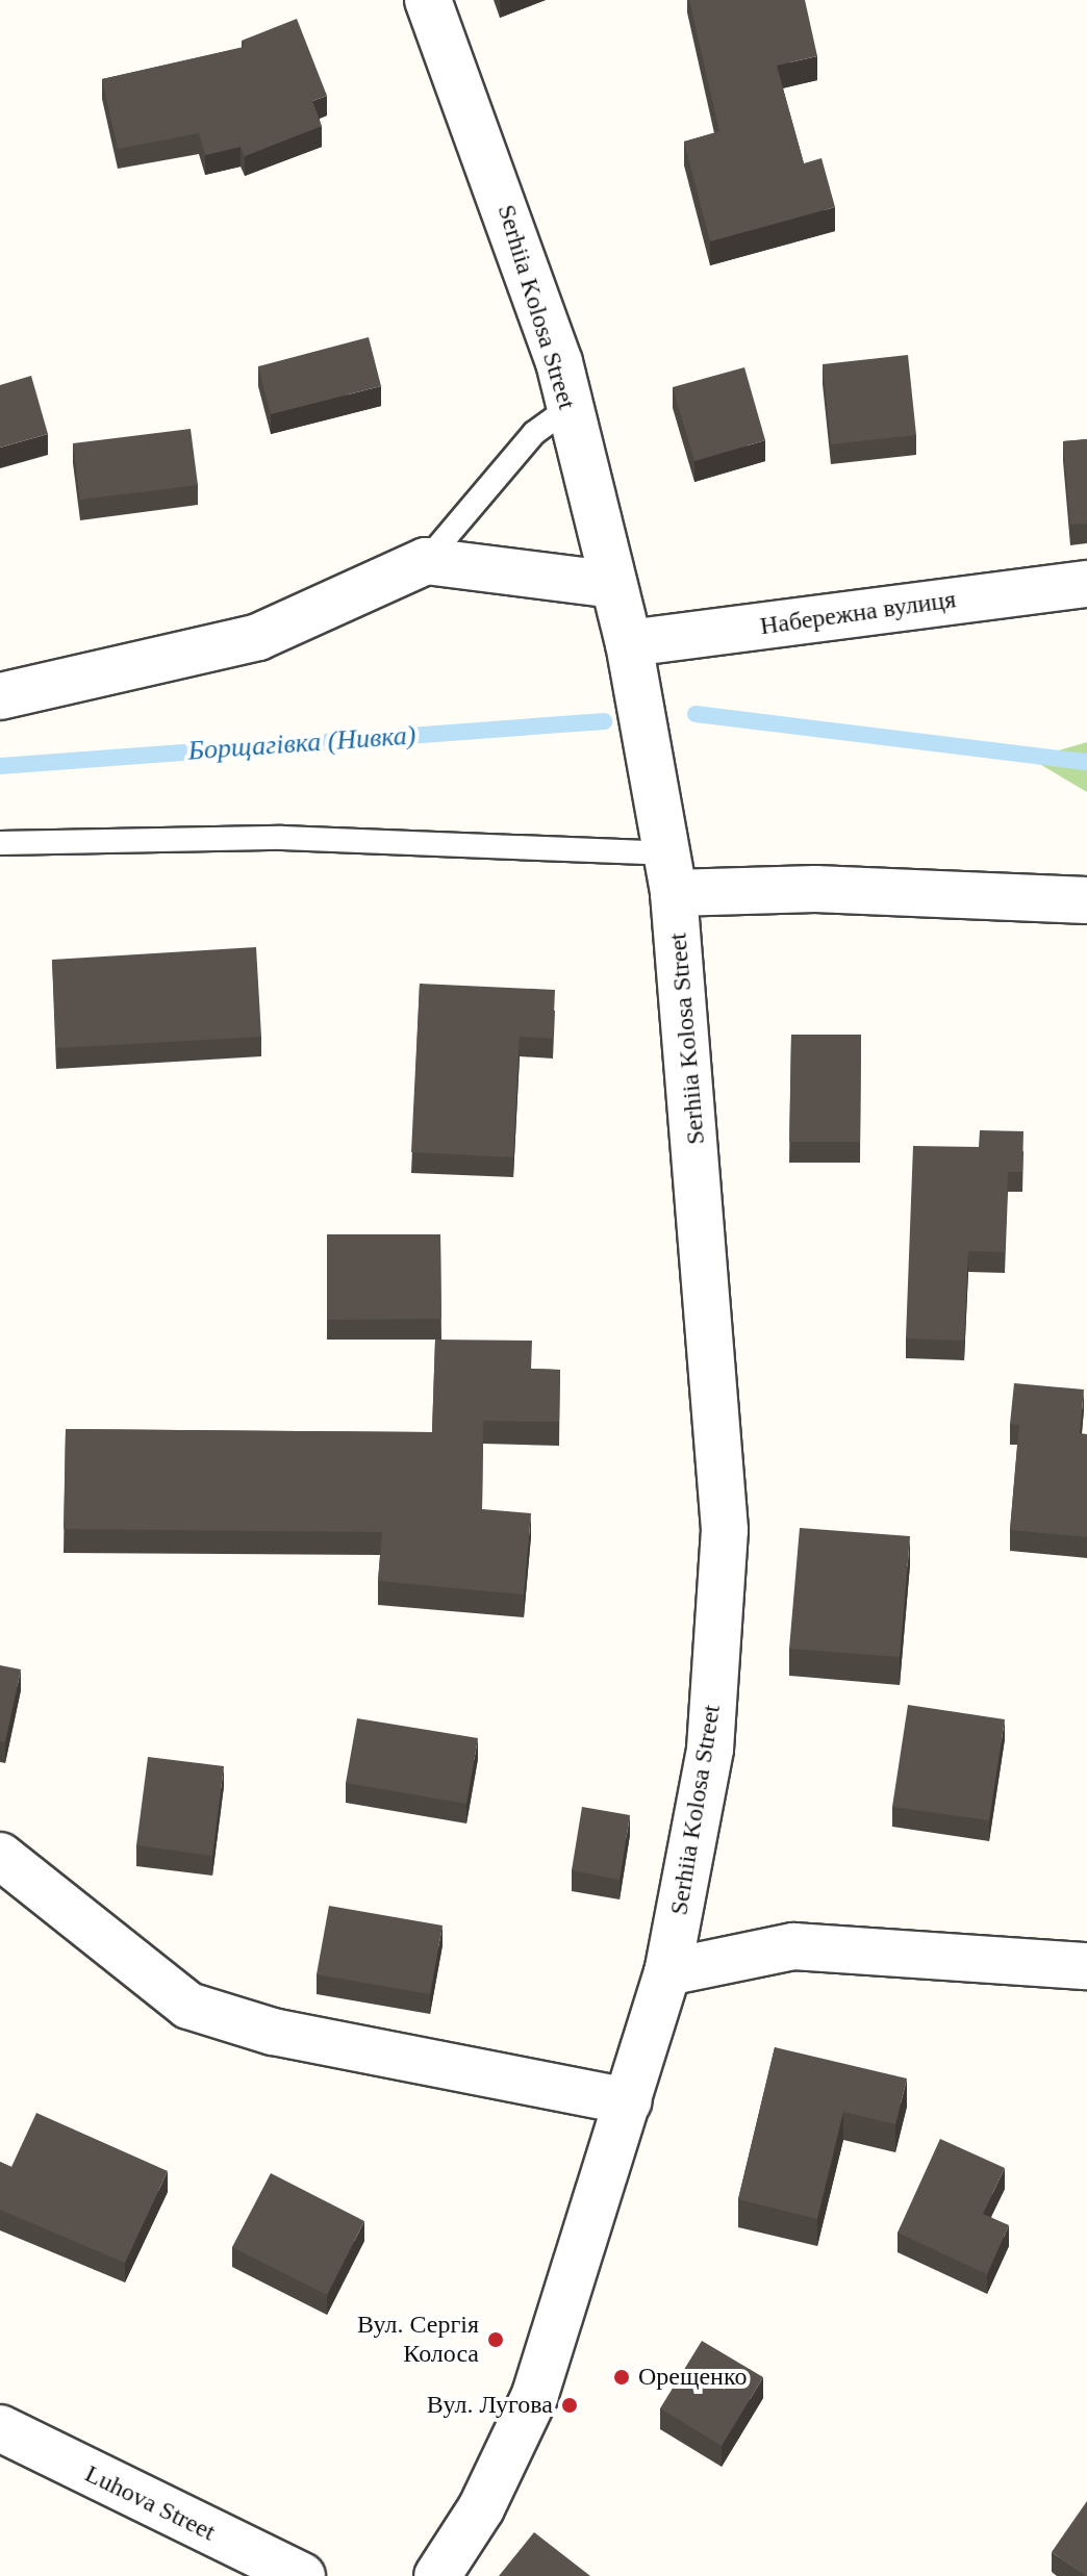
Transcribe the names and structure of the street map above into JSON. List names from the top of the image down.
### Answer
{
  "streets": {
    "street": ["Serhiia Kolosa Street", "Набережна вулиця", "Luhova Street"]
  },
  "crossings": [
    ["Serhiia Kolosa Street", "Набережна вулиця"]
  ],
  "water": ["Борщагівка (Нивка)"],
  "places": ["Вул. Сергія Колоса", "Орещенко", "Вул. Лугова"]
}
